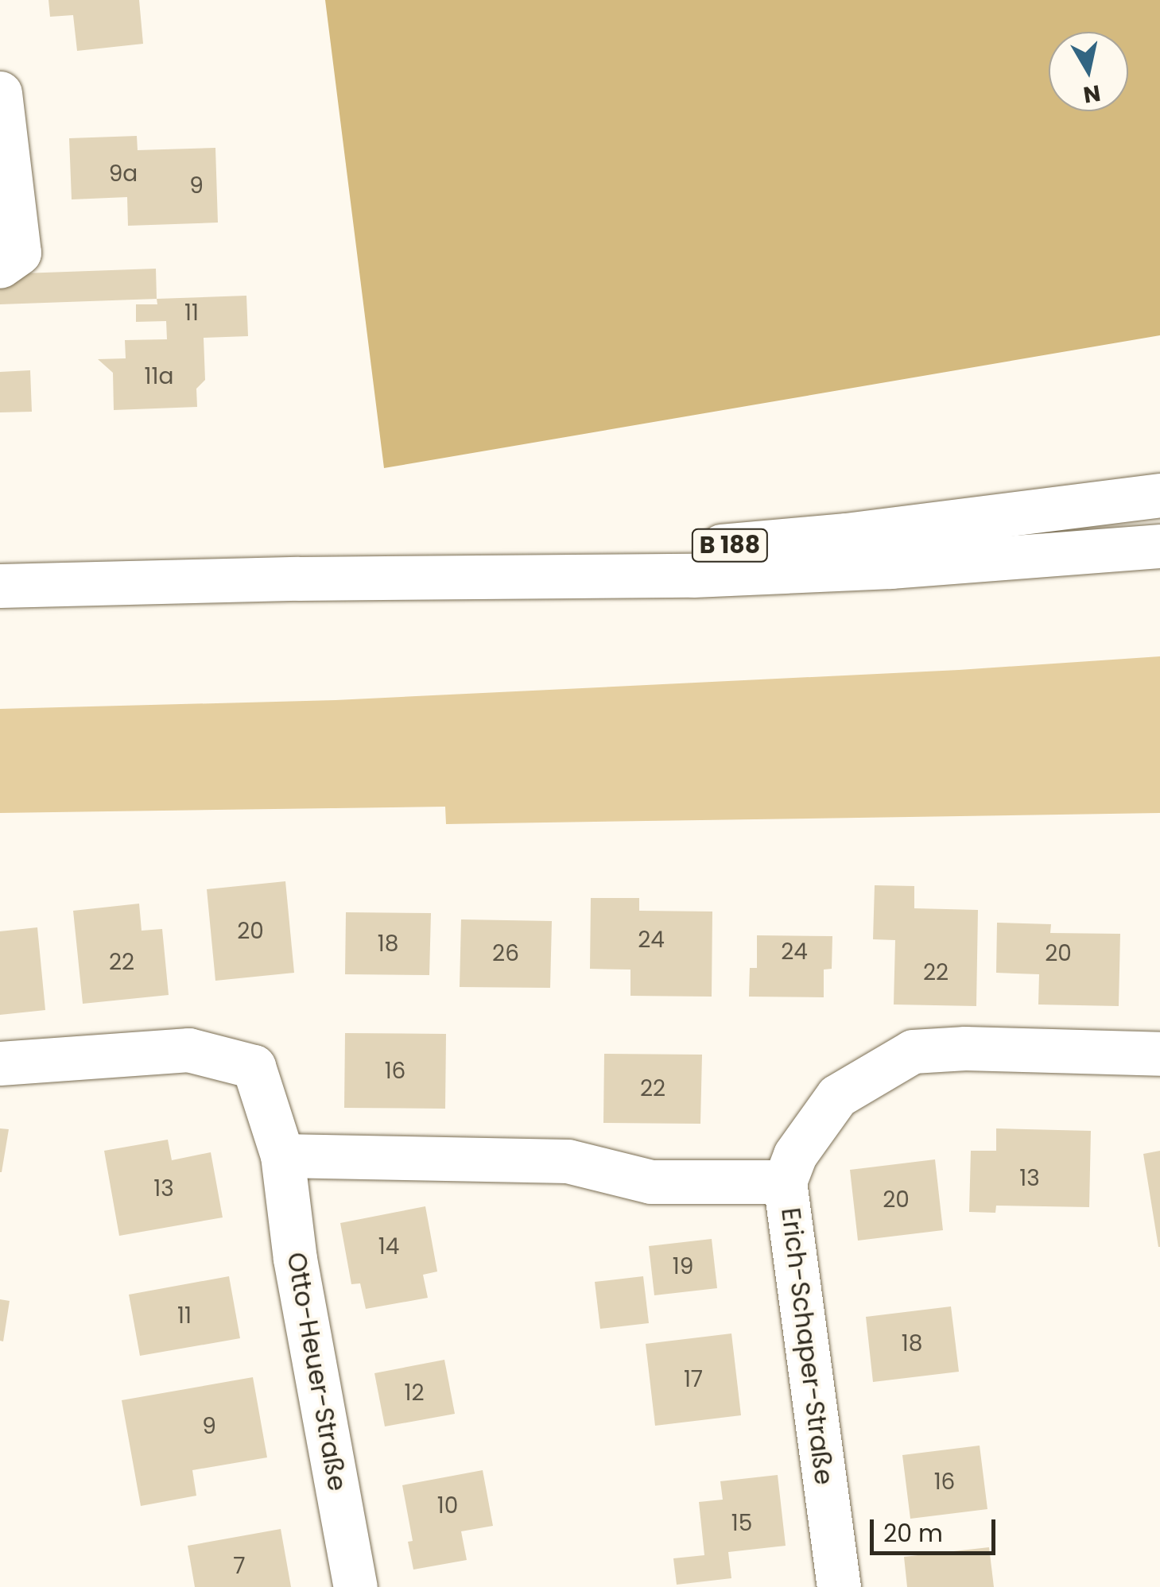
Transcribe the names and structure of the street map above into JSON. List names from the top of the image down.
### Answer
{
  "streets": {
    "street": ["B 188", "Erich-Schaper-Straße", "Otto-Heuer-Straße"]
  },
  "crossings": [
    ["Erich-Schaper-Straße", "Otto-Heuer-Straße"]
  ],
  "house_numbers": [
    "9a",
    "9",
    "11",
    "11a",
    "20",
    "24",
    "18",
    "24",
    "26",
    "20",
    "22",
    "22",
    "16",
    "22",
    "13",
    "13",
    "20",
    "14",
    "19",
    "11",
    "18",
    "17",
    "12",
    "9",
    "16",
    "10",
    "15",
    "7"
  ],
  "scale_bar": "20 m",
  "north": "bottom"
}
